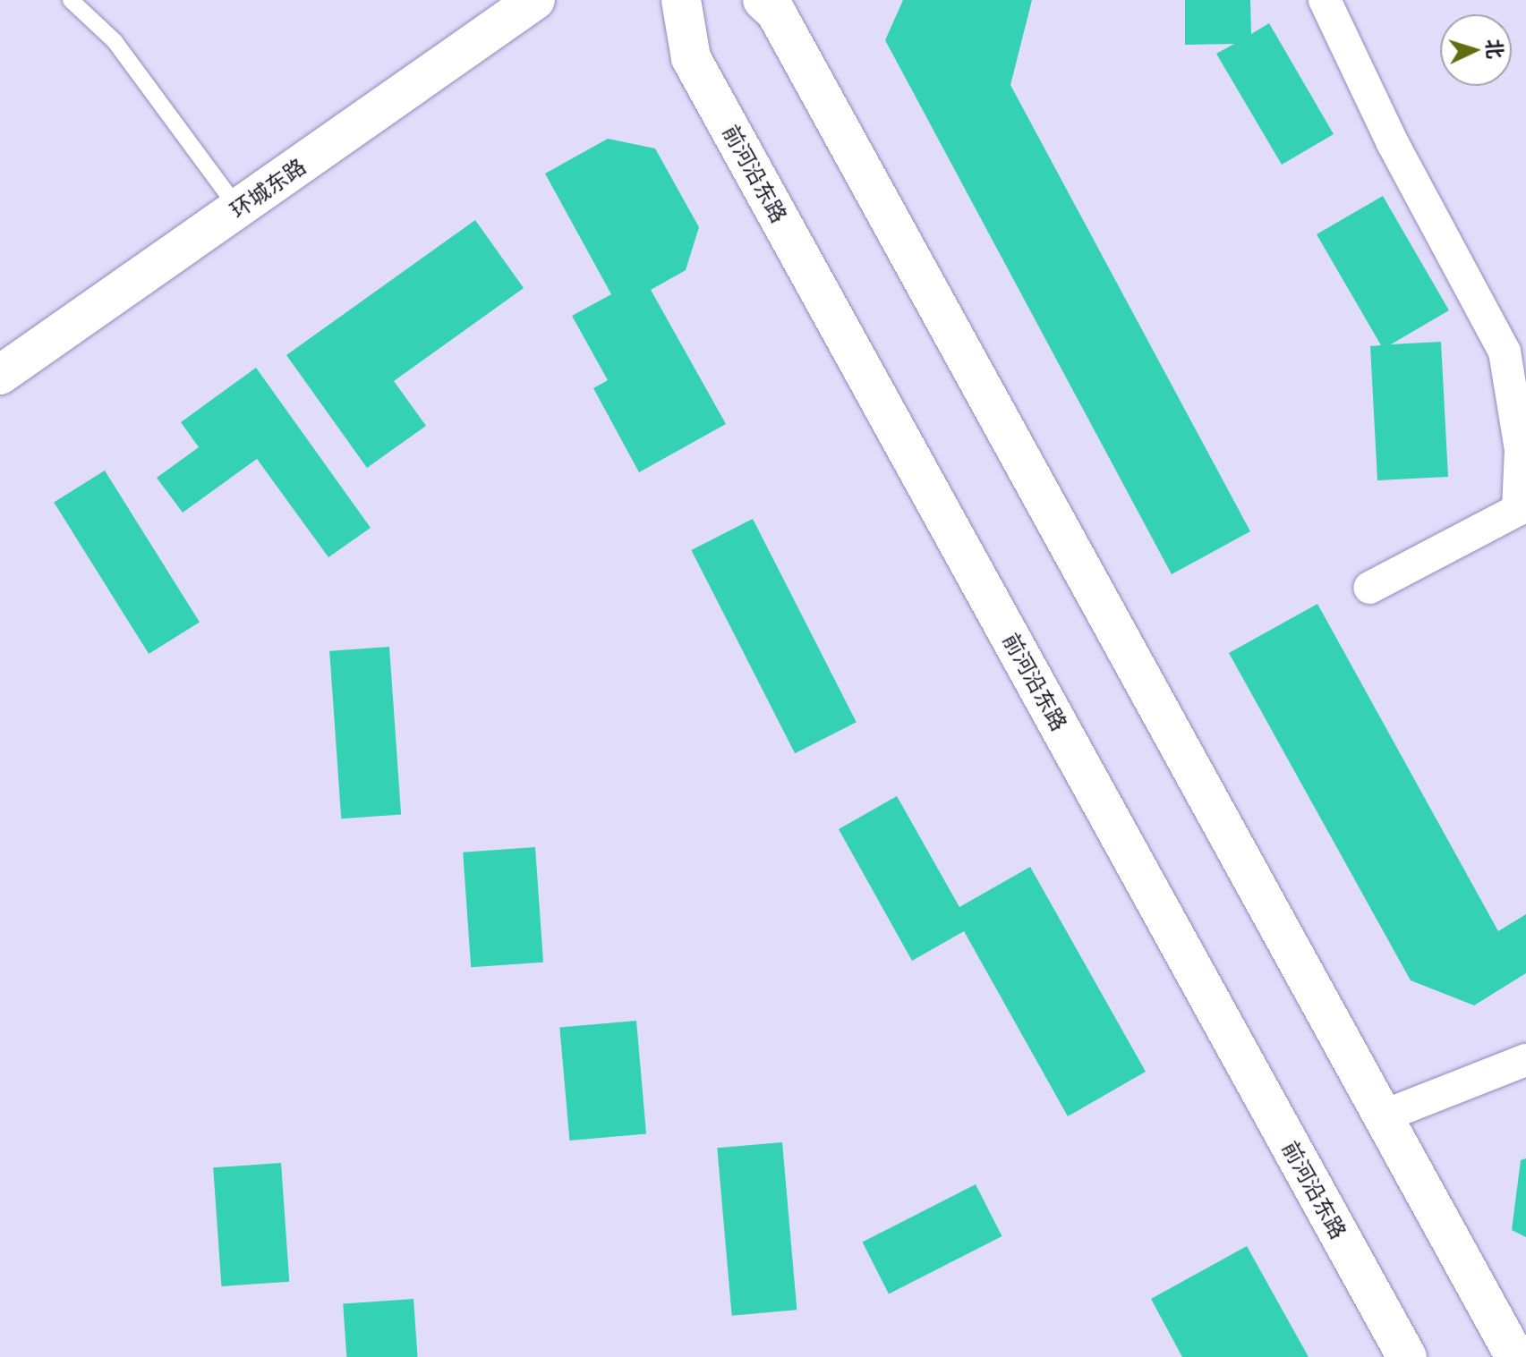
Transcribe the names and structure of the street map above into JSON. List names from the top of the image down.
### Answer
{
  "streets": {
    "main road": ["前河沿东路", "环城东路"]
  },
  "north": "right"
}
